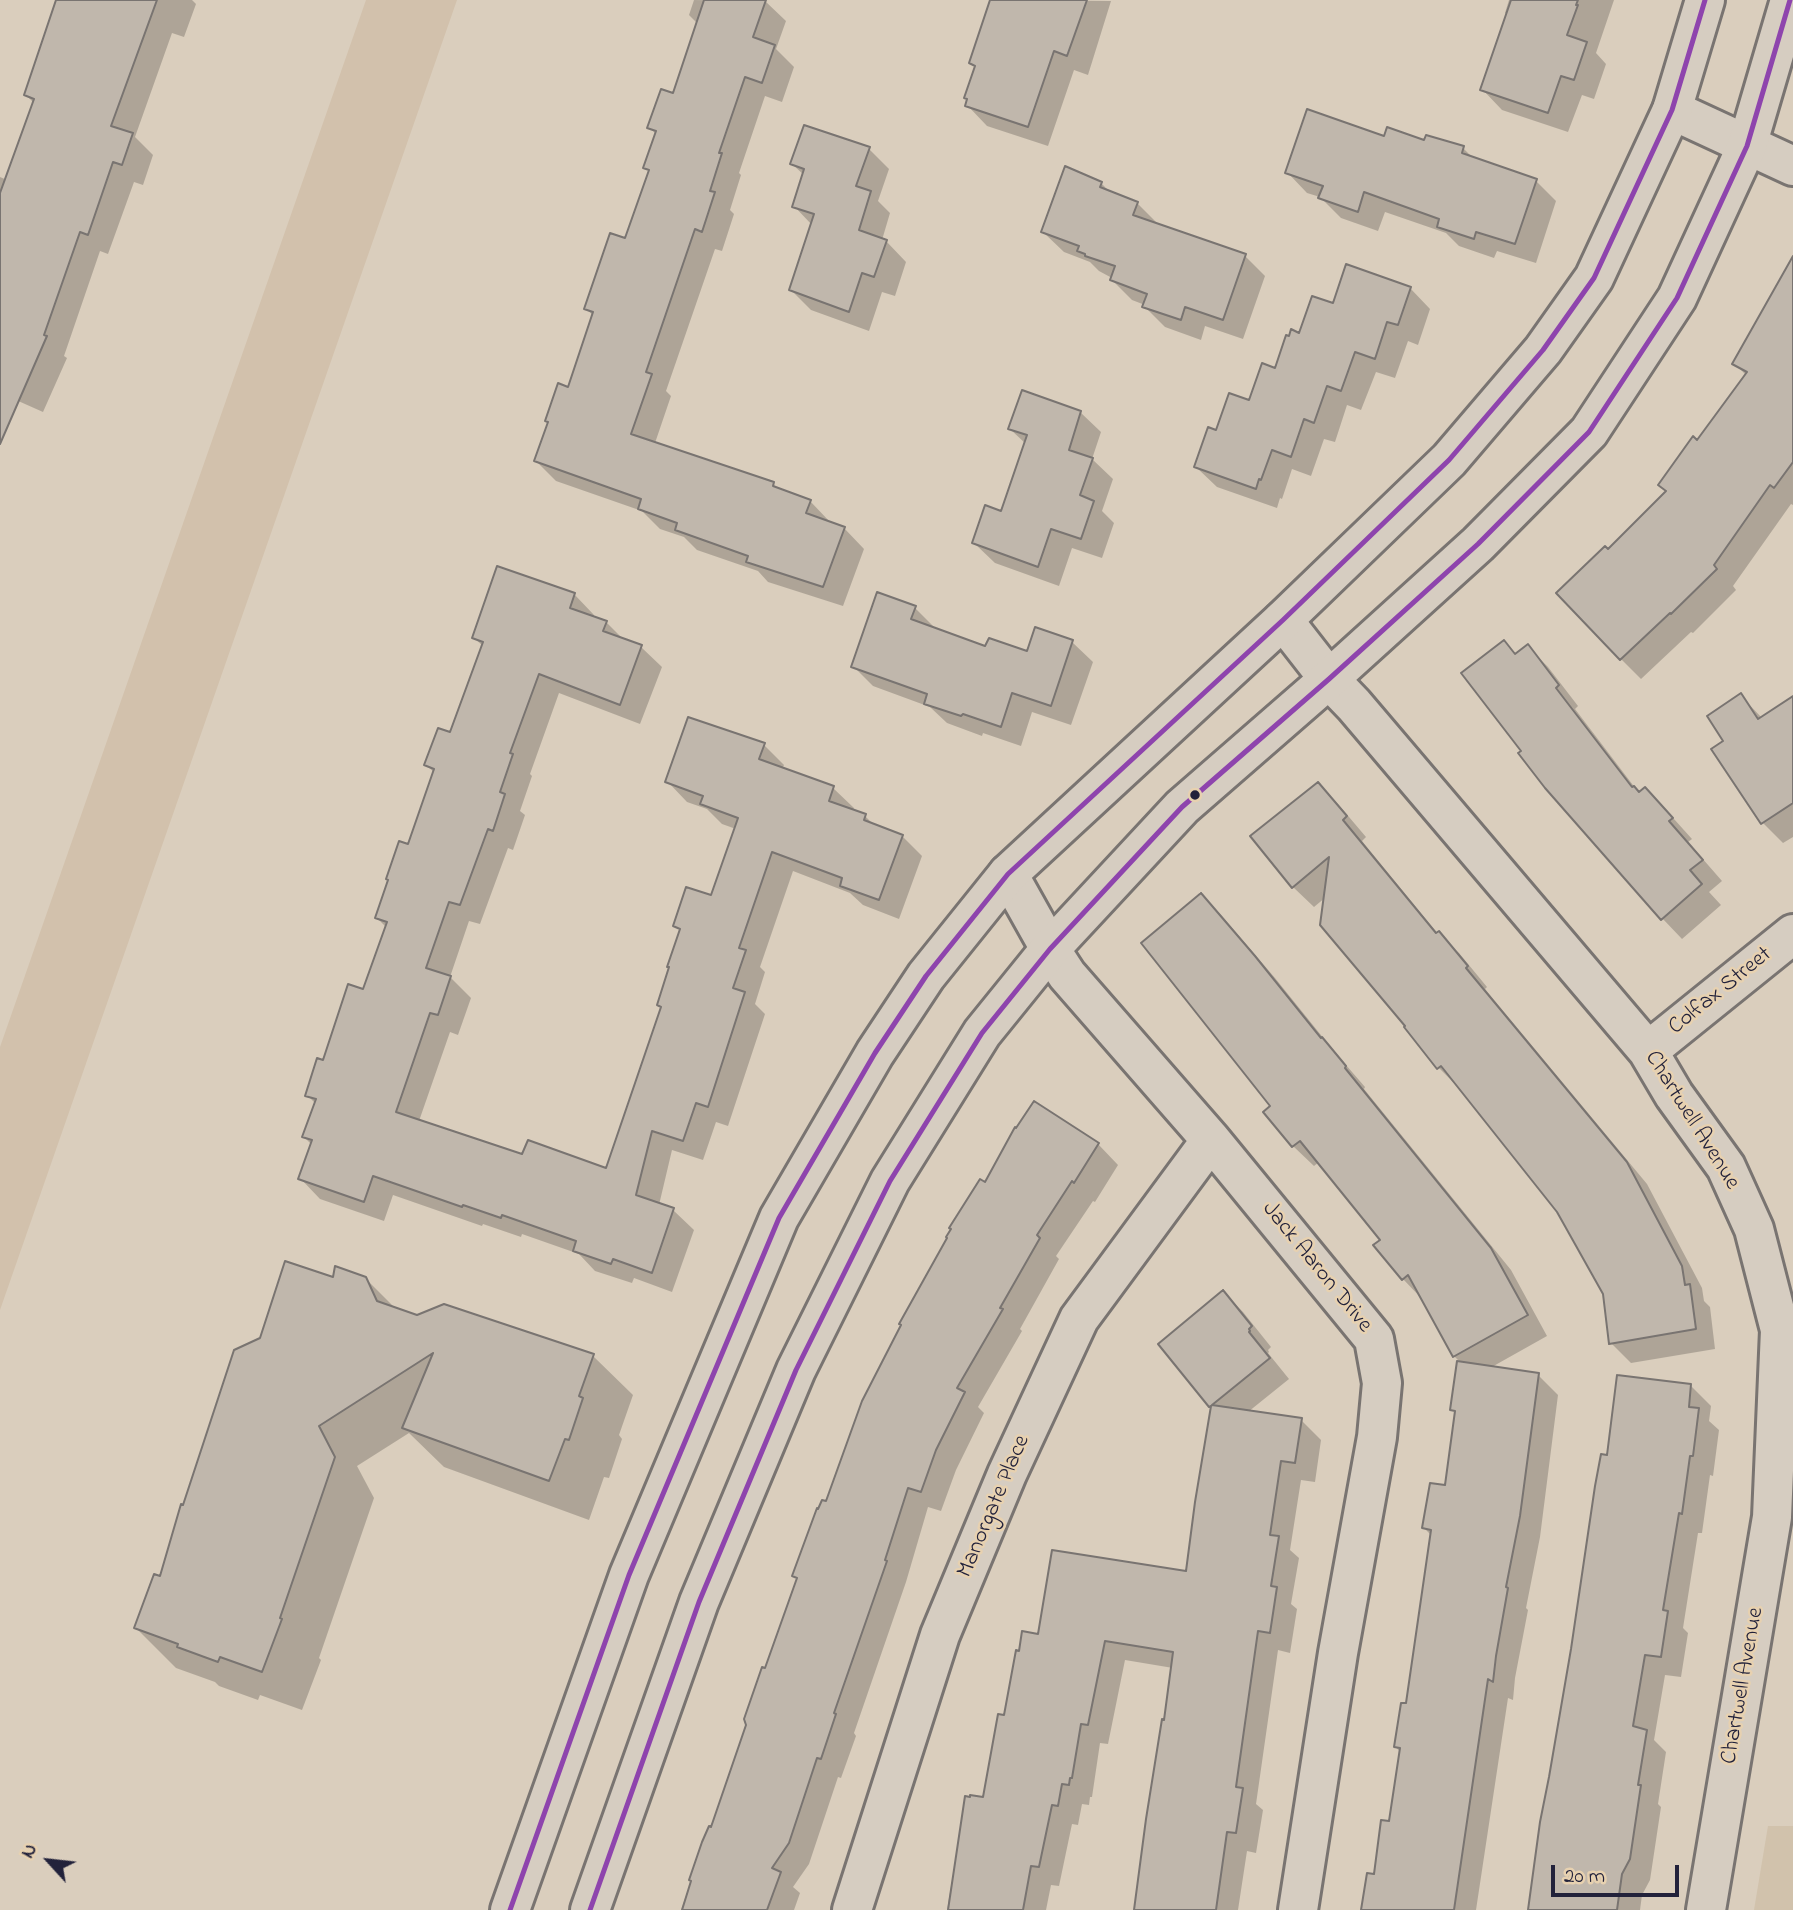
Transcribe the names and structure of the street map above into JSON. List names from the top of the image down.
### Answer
{
  "streets": {
    "street": [
      "Colfax Street",
      "Chartwell Avenue",
      "Jack Aaron Drive",
      "Manorgate Place"
    ]
  },
  "crossings": [
    ["Colfax Street", "Chartwell Avenue"],
    ["Jack Aaron Drive", "Manorgate Place"]
  ],
  "scale_bar": "20 m",
  "north": "top left"
}
